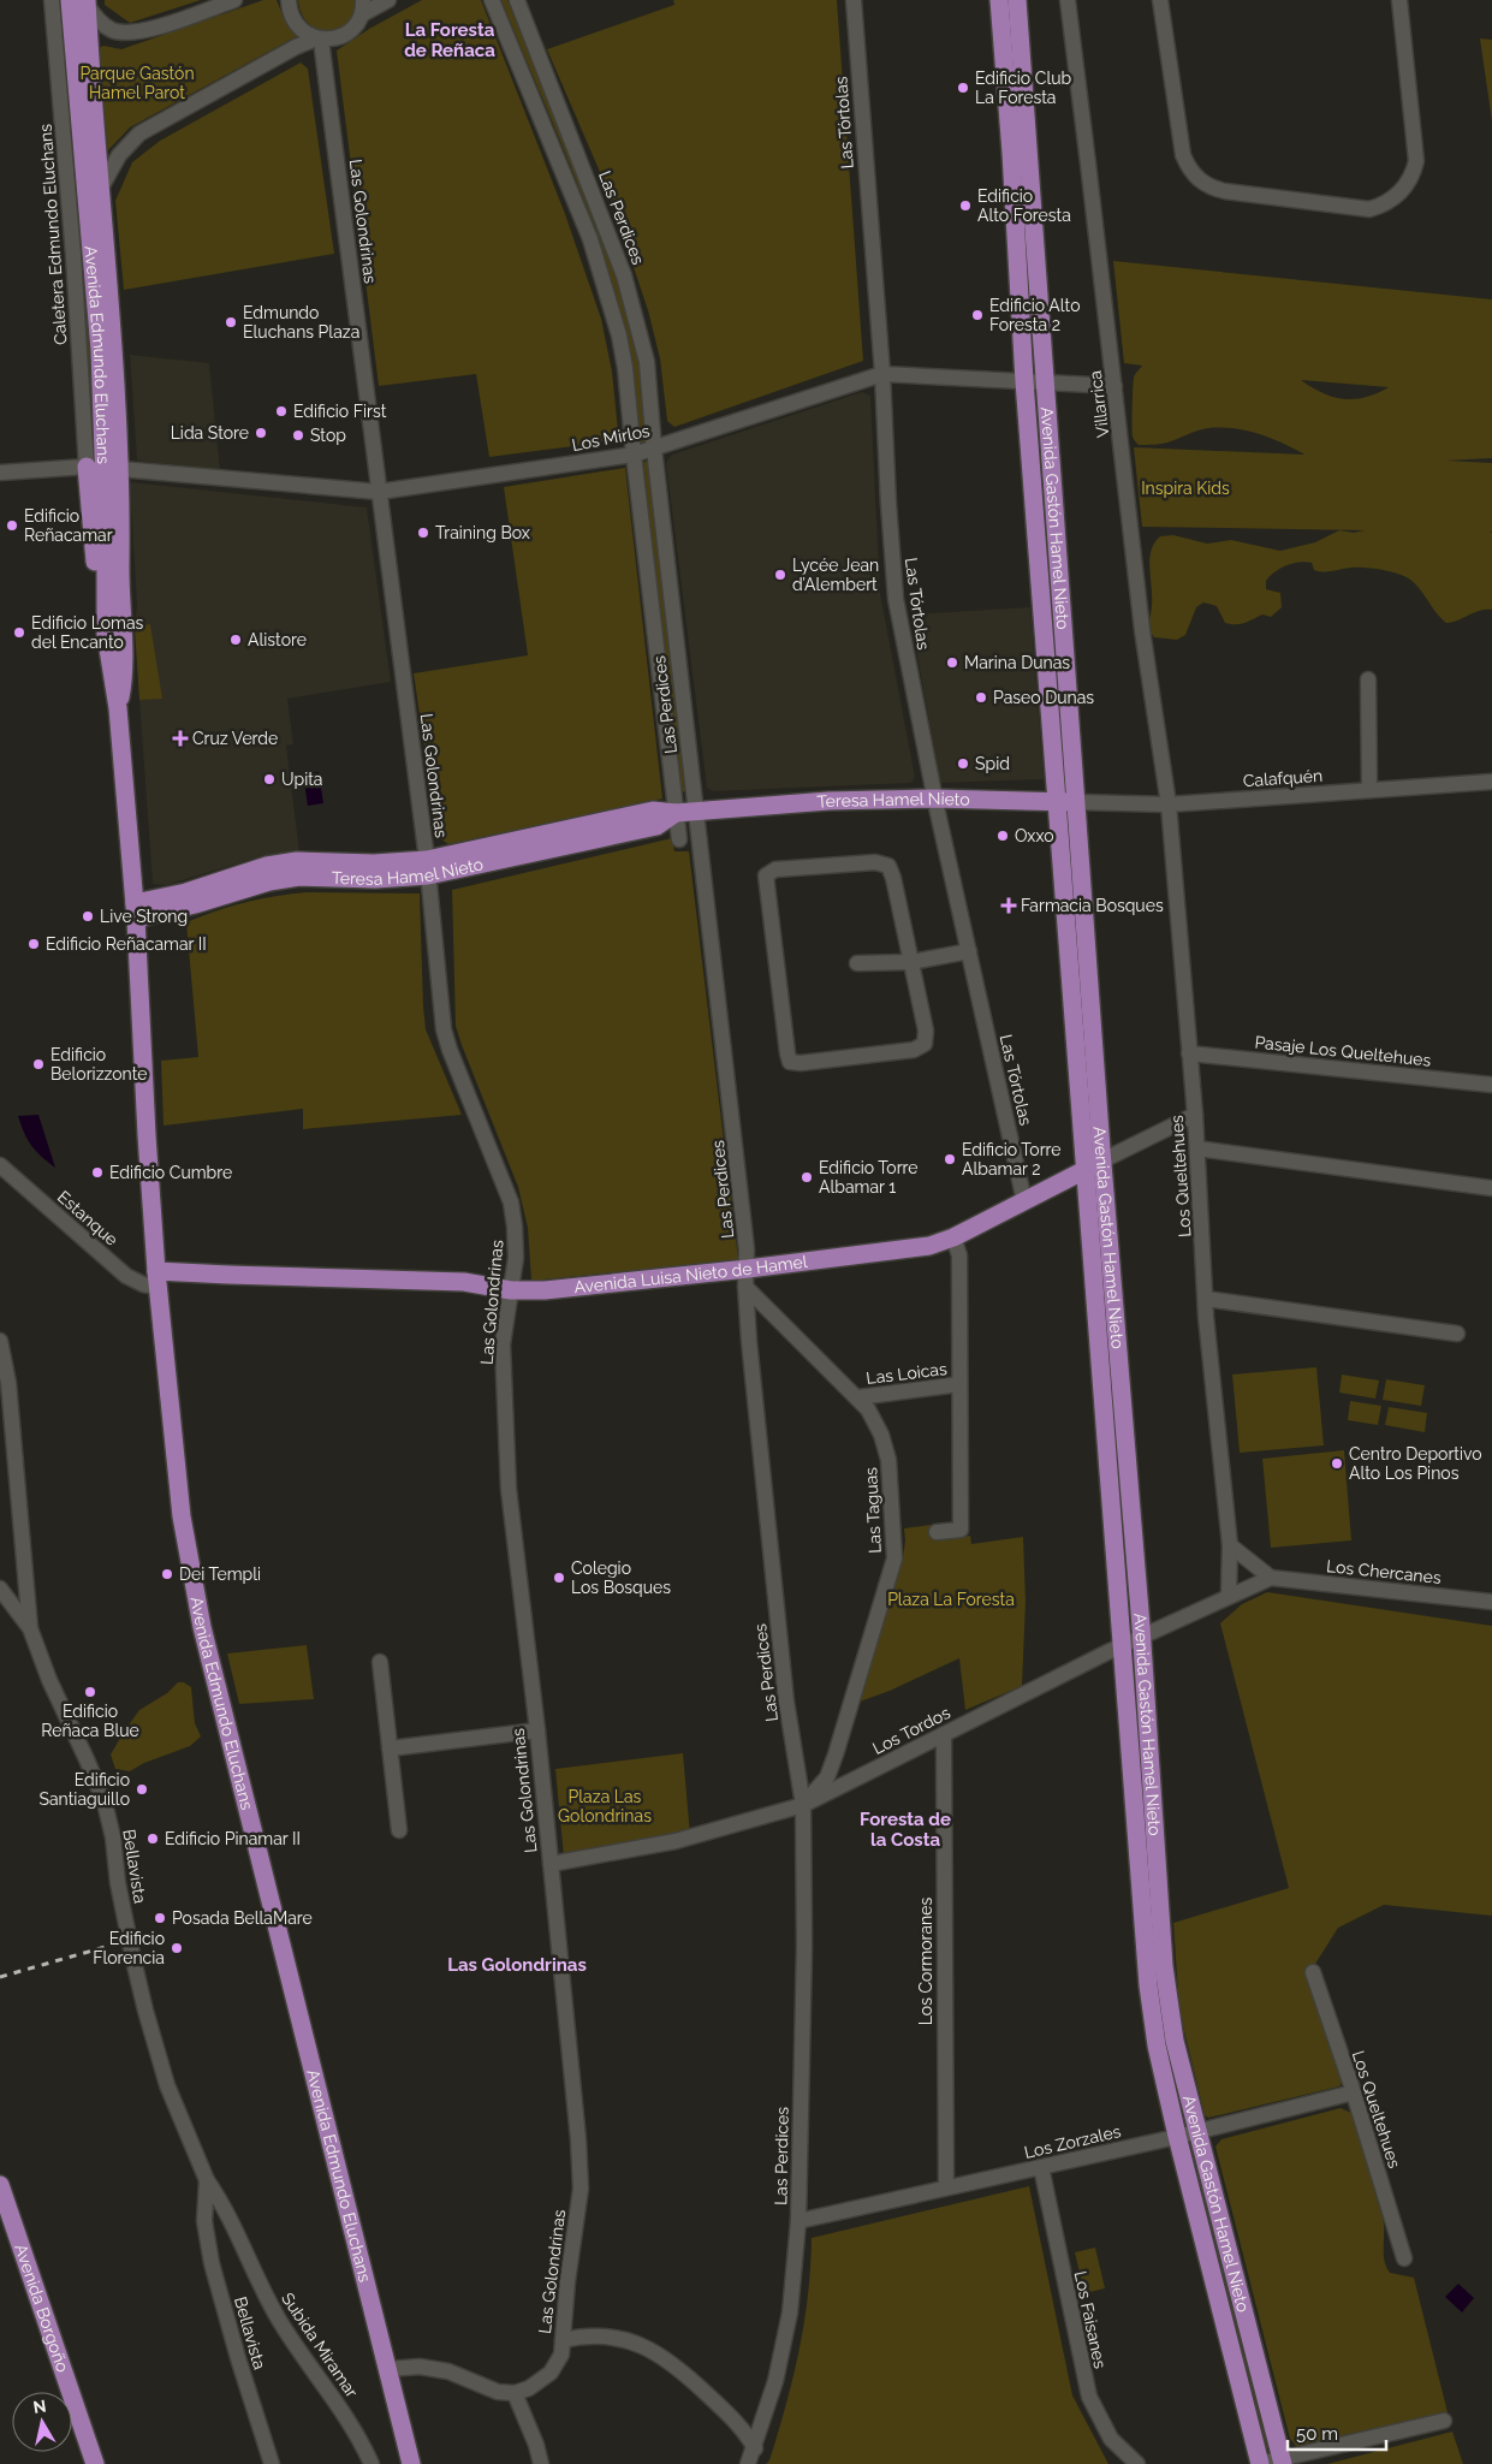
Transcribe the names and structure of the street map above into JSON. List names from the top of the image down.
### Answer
{
  "streets": {
    "main road": [
      "Avenida Edmundo Eluchans",
      "Avenida Gastón Hamel Nieto",
      "Teresa Hamel Nieto",
      "Avenida Luisa Nieto de Hamel",
      "Avenida Borgoño"
    ],
    "street": [
      "Las Tórtolas",
      "Las Perdices",
      "Las Golondrinas",
      "Villarrica",
      "Los Mirlos",
      "Calafquén",
      "Pasaje Los Queltehues",
      "Los Queltehues",
      "Estanque",
      "Las Loicas",
      "Las Taguas",
      "Los Chercanes",
      "Los Tordos",
      "Bellavista",
      "Los Cormoranes",
      "Los Zorzales",
      "Los Faisanes",
      "Subida Miramar"
    ]
  },
  "crossings": [
    ["Las Tórtolas", "Los Mirlos"],
    ["Las Tórtolas", "Teresa Hamel Nieto"],
    ["Las Tórtolas", "Avenida Luisa Nieto de Hamel"],
    ["Las Perdices", "Los Mirlos"],
    ["Las Perdices", "Teresa Hamel Nieto"],
    ["Las Perdices", "Avenida Luisa Nieto de Hamel"],
    ["Las Perdices", "Las Taguas"],
    ["Las Perdices", "Los Tordos"],
    ["Las Perdices", "Los Zorzales"],
    ["Las Golondrinas", "Los Mirlos"],
    ["Las Golondrinas", "Teresa Hamel Nieto"],
    ["Las Golondrinas", "Avenida Luisa Nieto de Hamel"],
    ["Las Golondrinas", "Los Tordos"],
    ["Avenida Edmundo Eluchans", "Los Mirlos"],
    ["Avenida Edmundo Eluchans", "Teresa Hamel Nieto"],
    ["Avenida Edmundo Eluchans", "Estanque"],
    ["Avenida Edmundo Eluchans", "Avenida Luisa Nieto de Hamel"],
    ["Villarrica", "Los Mirlos"],
    ["Villarrica", "Calafquén"],
    ["Villarrica", "Los Queltehues"],
    ["Los Mirlos", "Avenida Gastón Hamel Nieto"],
    ["Avenida Gastón Hamel Nieto", "Calafquén"],
    ["Avenida Gastón Hamel Nieto", "Teresa Hamel Nieto"],
    ["Avenida Gastón Hamel Nieto", "Avenida Luisa Nieto de Hamel"],
    ["Avenida Gastón Hamel Nieto", "Los Tordos"],
    ["Avenida Gastón Hamel Nieto", "Los Zorzales"],
    ["Calafquén", "Teresa Hamel Nieto"],
    ["Calafquén", "Los Queltehues"],
    ["Pasaje Los Queltehues", "Los Queltehues"],
    ["Los Queltehues", "Avenida Luisa Nieto de Hamel"],
    ["Los Queltehues", "Los Tordos"],
    ["Los Queltehues", "Los Zorzales"],
    ["Estanque", "Avenida Luisa Nieto de Hamel"],
    ["Avenida Luisa Nieto de Hamel", "Las Taguas"],
    ["Las Loicas", "Las Taguas"],
    ["Las Taguas", "Los Tordos"],
    ["Los Chercanes", "Los Tordos"],
    ["Los Tordos", "Los Cormoranes"],
    ["Bellavista", "Subida Miramar"],
    ["Los Cormoranes", "Los Zorzales"],
    ["Los Zorzales", "Los Faisanes"]
  ],
  "districts": ["La Foresta de Reñaca", "Foresta de la Costa", "Las Golondrinas"],
  "parks": [
    "Parque Gastón Hamel Parot",
    "Inspira Kids",
    "Plaza La Foresta",
    "Plaza Las Golondrinas"
  ],
  "places": {
    "other": [
      "Edificio Club La Foresta",
      "Edificio Alto Foresta",
      "Edificio Alto Foresta 2",
      "Edmundo Eluchans Plaza",
      "Edificio First",
      "Lida Store",
      "Stop",
      "Edificio Reñacamar",
      "Training Box",
      "Lycée Jean d’Alembert",
      "Edificio Lomas del Encanto",
      "Alistore",
      "Marina Dunas",
      "Paseo Dunas",
      "Spid",
      "Upita",
      "Oxxo",
      "Live Strong",
      "Edificio Reñacamar II",
      "Edificio Belorizzonte",
      "Edificio Torre Albamar 2",
      "Edificio Cumbre",
      "Edificio Torre Albamar 1",
      "Centro Deportivo Alto Los Pinos",
      "Dei Templi",
      "Colegio Los Bosques",
      "Edificio Reñaca Blue",
      "Edificio Santiaguillo",
      "Edificio Pinamar II",
      "Posada BellaMare",
      "Edificio Florencia"
    ],
    "health": ["Cruz Verde", "Farmacia Bosques"]
  },
  "scale_bar": "50 m",
  "north": "top"
}
